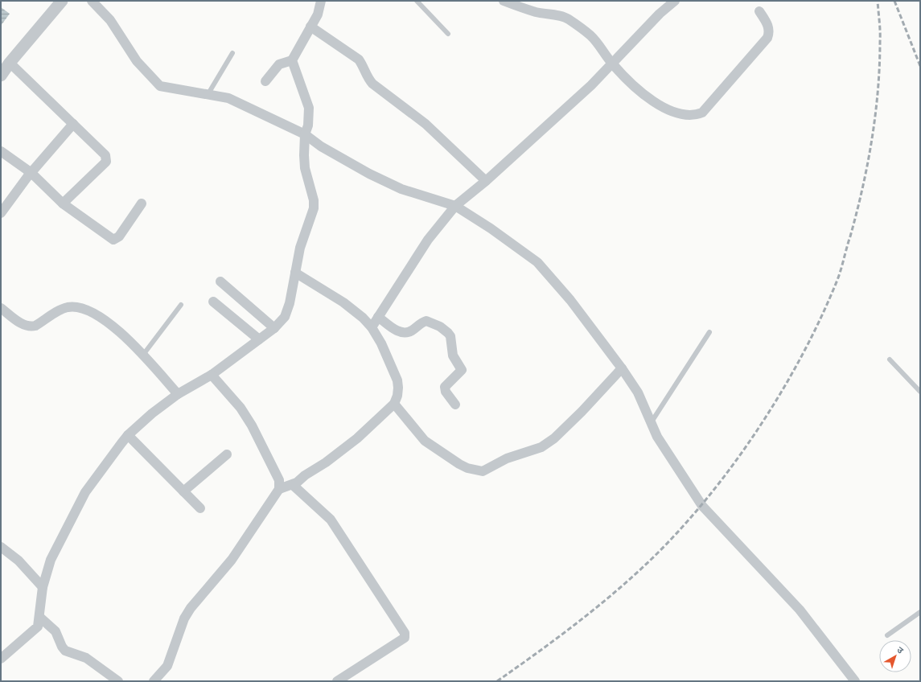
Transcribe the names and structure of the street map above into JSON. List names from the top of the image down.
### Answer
{
  "north": "top right"
}
